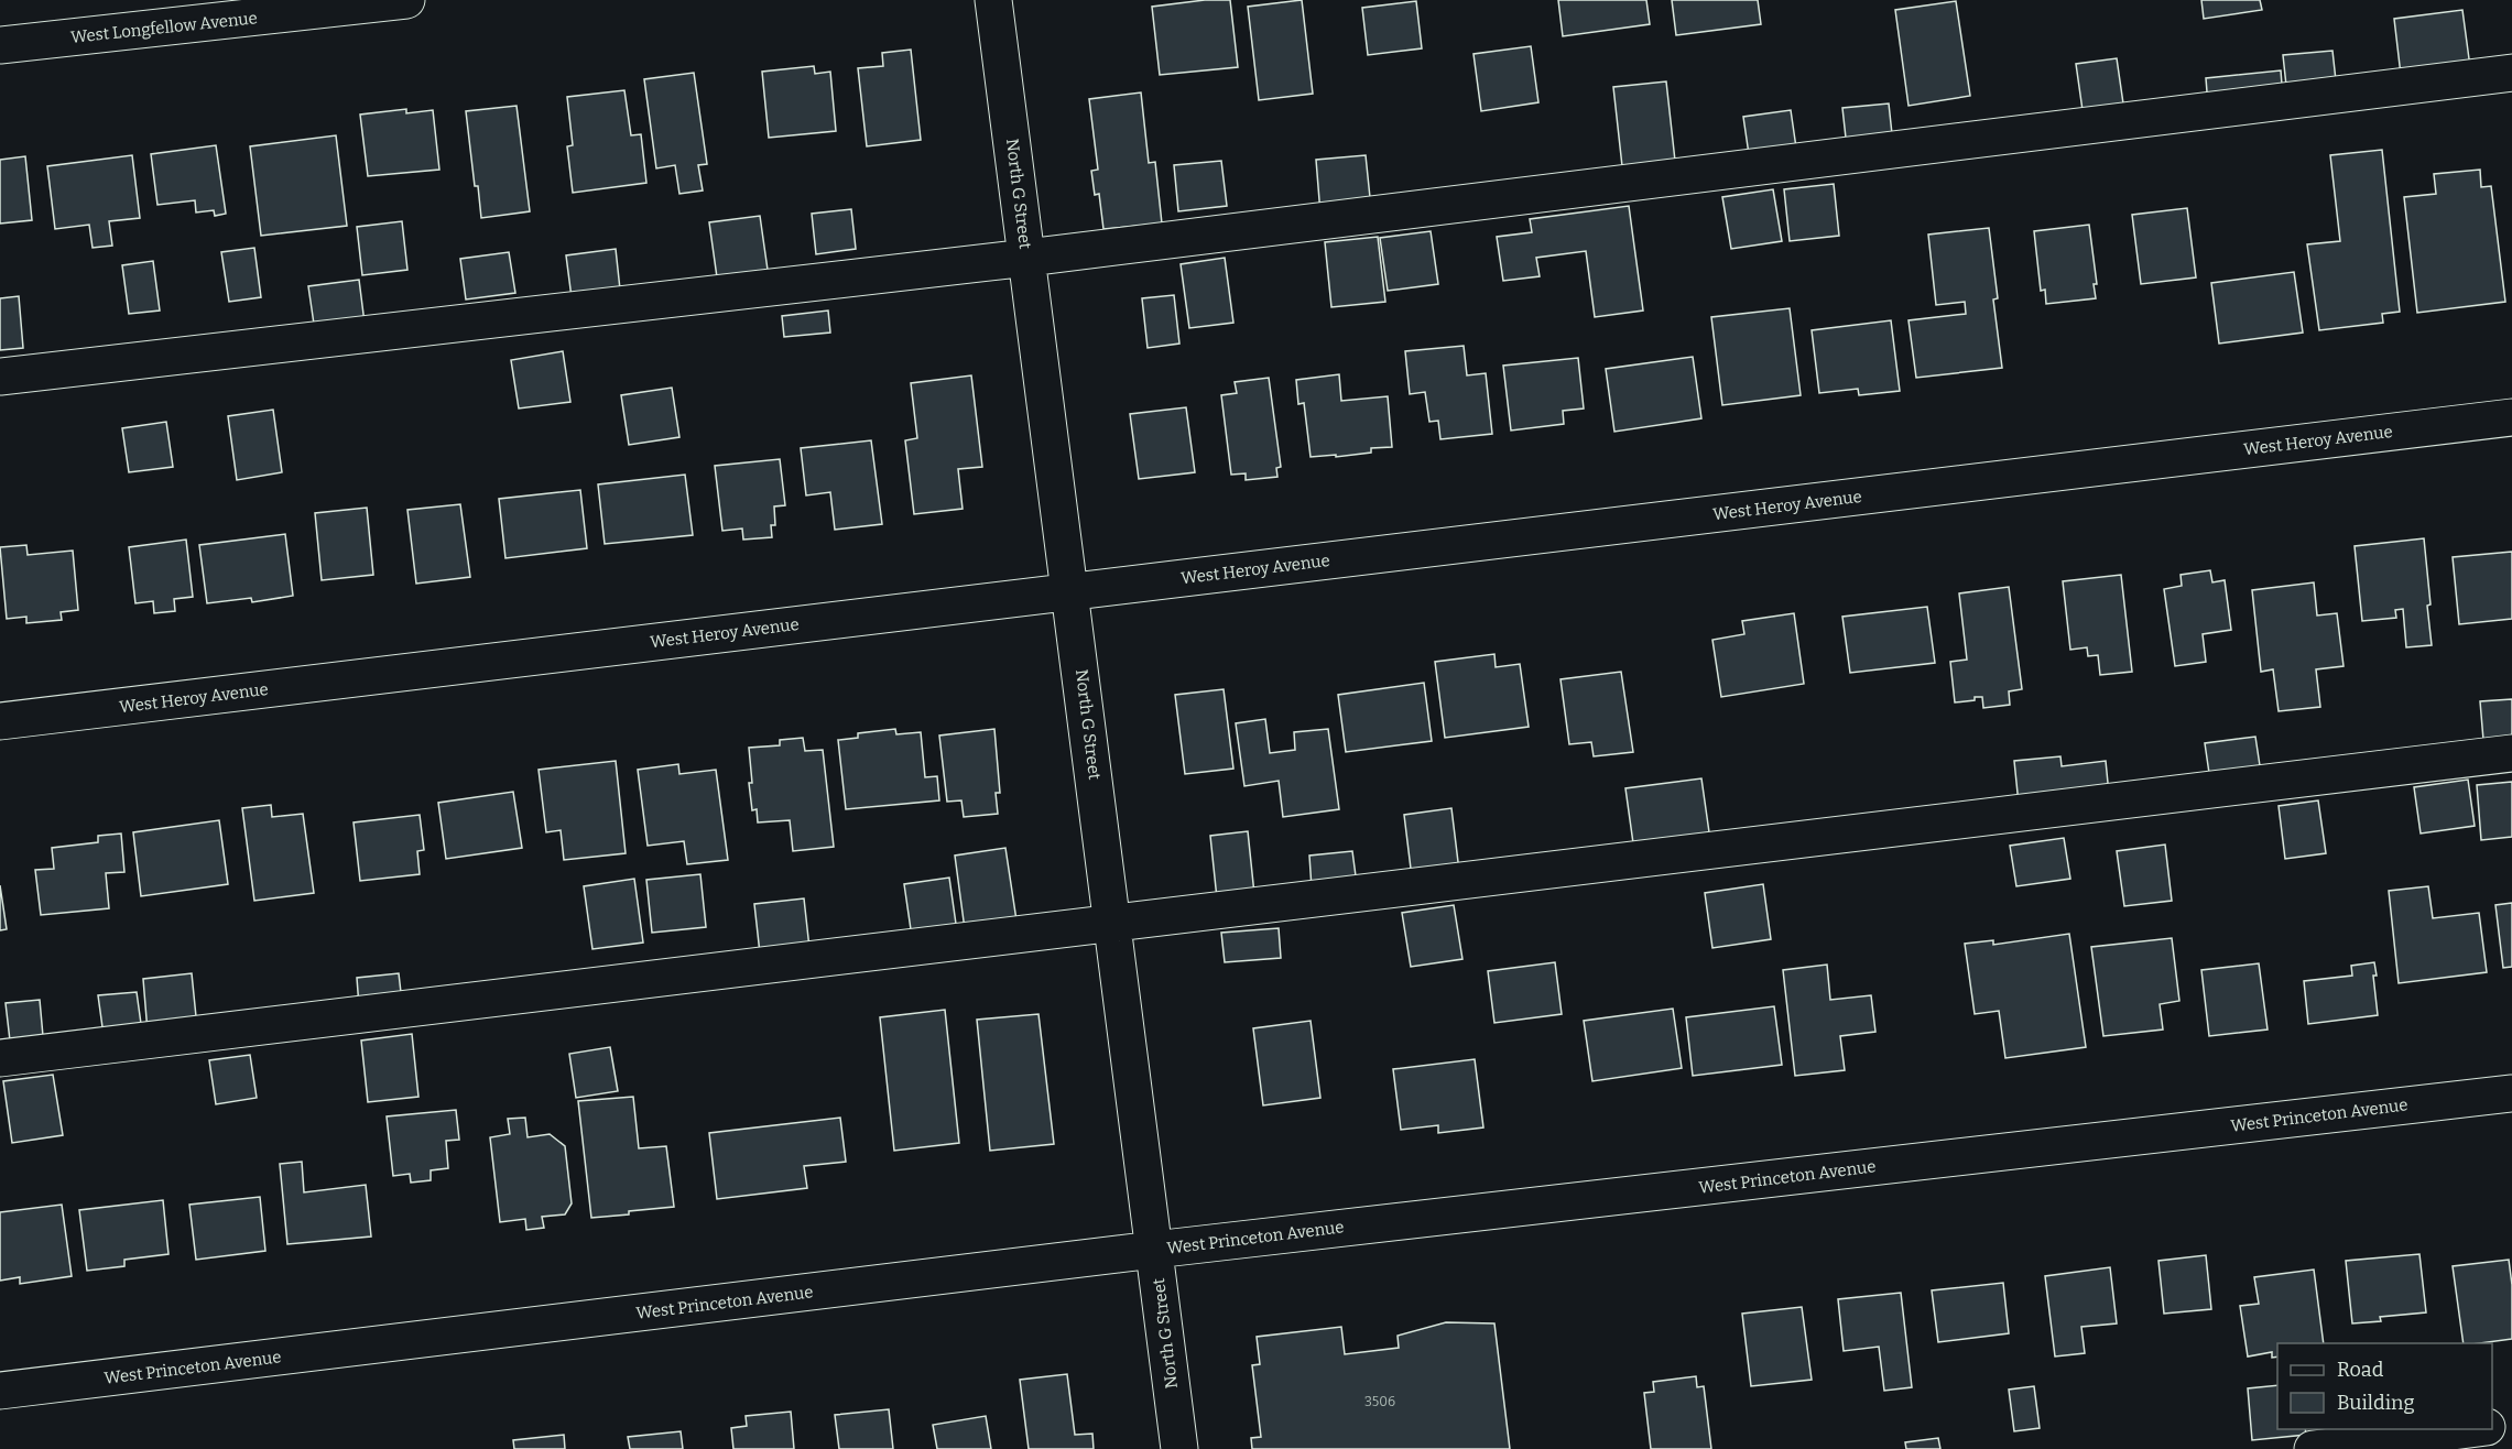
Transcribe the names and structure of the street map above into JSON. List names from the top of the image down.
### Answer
{
  "streets": {
    "street": [
      "West Longfellow Avenue",
      "North G Street",
      "West Heroy Avenue",
      "West Princeton Avenue"
    ]
  },
  "crossings": [
    ["North G Street", "West Heroy Avenue"],
    ["North G Street", "West Princeton Avenue"]
  ],
  "house_numbers": ["3506"],
  "legend": ["Road", "Building"]
}
